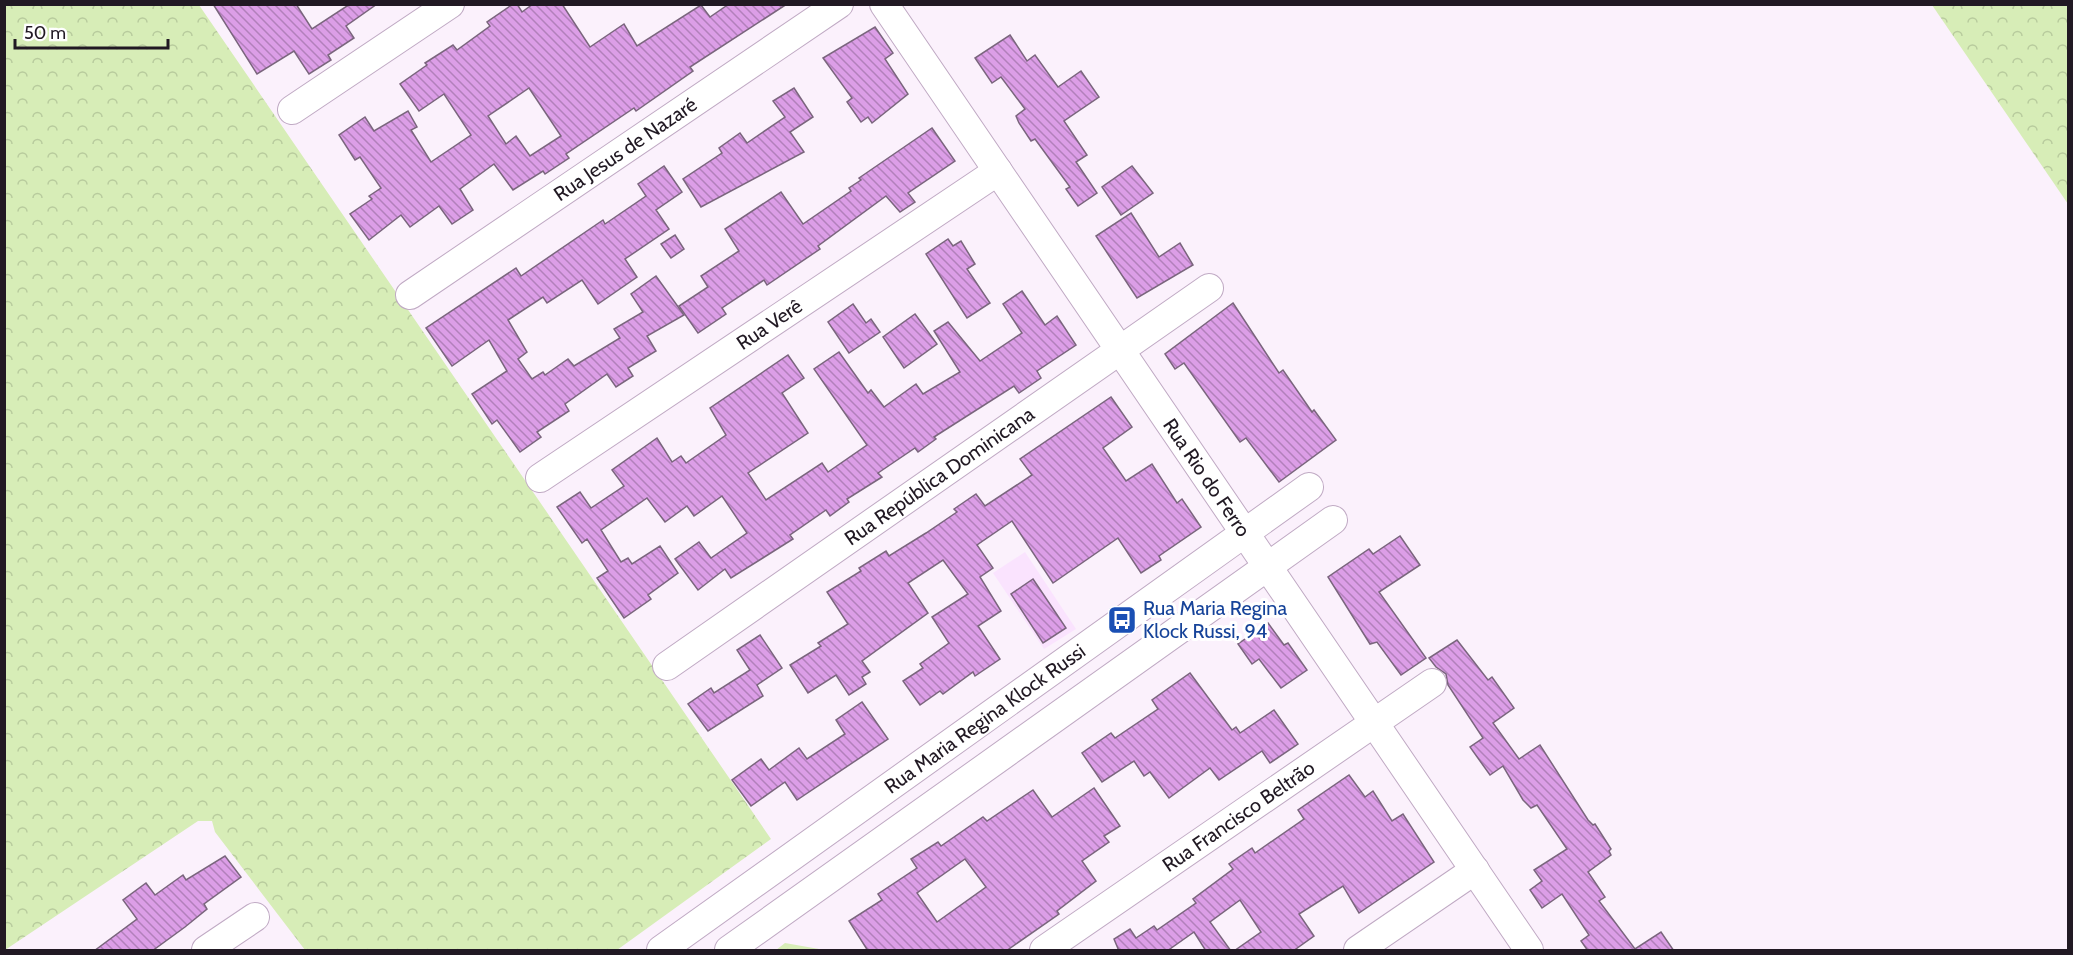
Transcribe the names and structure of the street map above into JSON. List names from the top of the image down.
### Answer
{
  "streets": {
    "street": [
      "Rua Jesus de Nazaré",
      "Rua Verê",
      "Rua República Dominicana",
      "Rua Rio do Ferro",
      "Rua Maria Regina Klock Russi",
      "Rua Francisco Beltrão"
    ]
  },
  "crossings": [
    ["Rua Verê", "Rua Rio do Ferro"],
    ["Rua República Dominicana", "Rua Rio do Ferro"],
    ["Rua Rio do Ferro", "Rua Maria Regina Klock Russi"],
    ["Rua Rio do Ferro", "Rua Francisco Beltrão"]
  ],
  "places": {
    "bus stop": ["Rua Maria Regina Klock Russi, 94"]
  },
  "scale_bar": "50 m"
}
